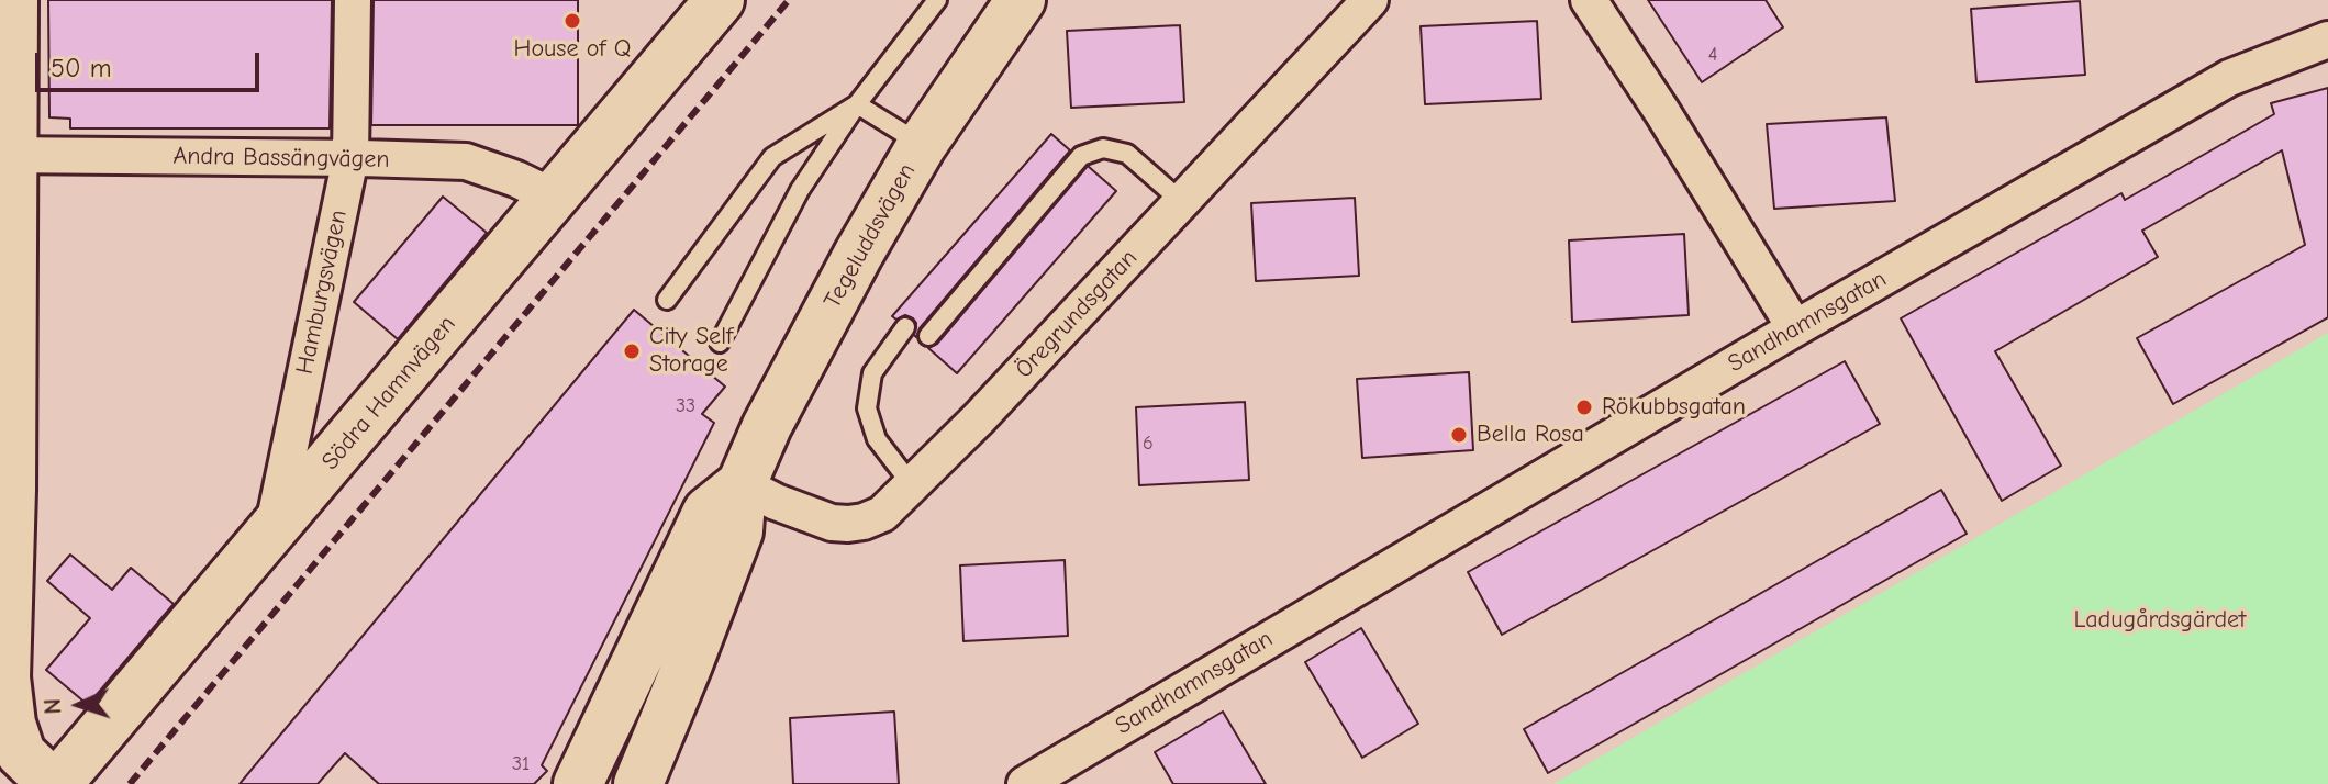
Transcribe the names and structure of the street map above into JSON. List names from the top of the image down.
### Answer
{
  "streets": {
    "main road": ["Tegeluddsvägen", "Södra Hamnvägen"],
    "street": [
      "Andra Bassängvägen",
      "Hamburgsvägen",
      "Öregrundsgatan",
      "Sandhamnsgatan"
    ]
  },
  "crossings": [
    ["Andra Bassängvägen", "Hamburgsvägen"],
    ["Andra Bassängvägen", "Södra Hamnvägen"],
    ["Tegeluddsvägen", "Öregrundsgatan"],
    ["Hamburgsvägen", "Södra Hamnvägen"]
  ],
  "parks": ["Ladugårdsgärdet"],
  "places": [
    "House of Q",
    "City Self Storage",
    "Rökubbsgatan",
    "Bella Rosa"
  ],
  "house_numbers": [
    "4",
    "33",
    "6",
    "31"
  ],
  "scale_bar": "50 m",
  "north": "left"
}
